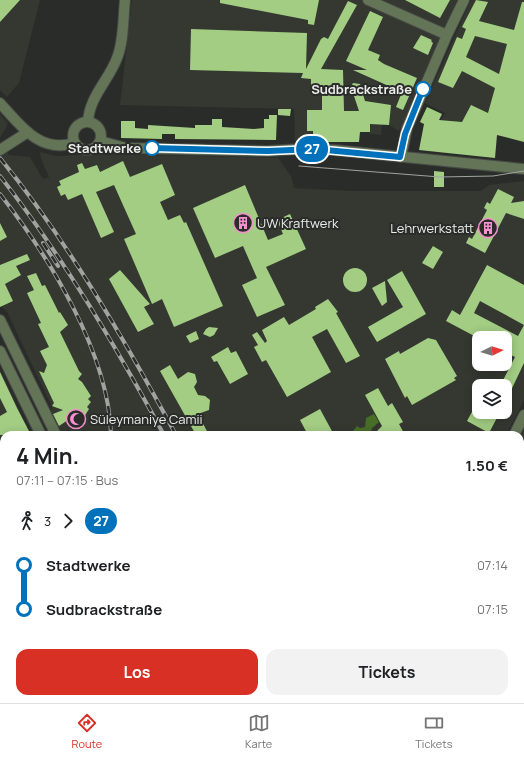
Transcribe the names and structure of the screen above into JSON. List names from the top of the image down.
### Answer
{
  "places": {
    "other": ["Sudbrackstraße", "Stadtwerke"],
    "building": ["UW Kraftwerk", "Lehrwerkstatt"],
    "mosque": ["Süleymaniye Camii"]
  },
  "lines": ["bus line 27"],
  "north": "right",
  "page": {
    "on_map": "27",
    "heading": ["4 Min.", "07:11 – 07:15 · Bus", "1.50 €"],
    "legs": ["3", "27"],
    "list": [
      {
        "name": "Stadtwerke",
        "value": "07:14"
      },
      {
        "name": "Sudbrackstraße",
        "value": "07:15"
      }
    ],
    "buttons": ["Los", "Tickets"],
    "tabs": ["Route", "Karte", "Tickets"]
  }
}
